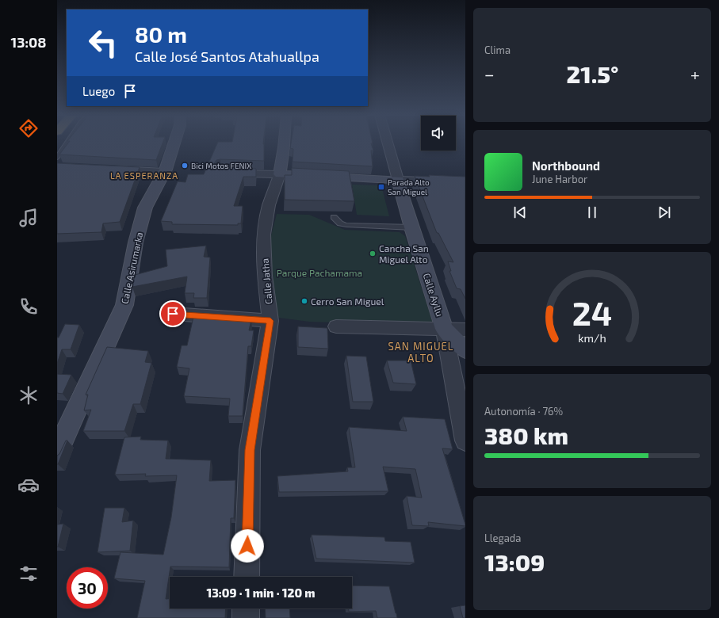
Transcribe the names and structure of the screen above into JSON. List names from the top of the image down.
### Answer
{
  "streets": {
    "street": ["Calle Asirumarka", "Calle Jatha", "Calle Ayllu"]
  },
  "districts": ["LA ESPERANZA", "SAN MIGUEL ALTO"],
  "parks": ["Parque Pachamama"],
  "places": {
    "other": ["Bici Motos FENIX", "Cancha San Miguel Alto", "Cerro San Miguel"],
    "transit": ["Parada Alto San Miguel"]
  },
  "page": {
    "tabs": "13:08",
    "tile": [
      "Clima",
      ["Autonomía · 76%", "380 km"],
      ["Llegada", "13:09"]
    ],
    "turn": ["80 m", "Calle José Santos Atahuallpa"],
    "heat": ["−", "21.5°", "+"],
    "then": "Luego",
    "song": ["Northbound", "June Harbor"],
    "limit": "30",
    "trip": "13:09 · 1 min · 120 m",
    "gauge": ["24", "km/h"]
  }
}
